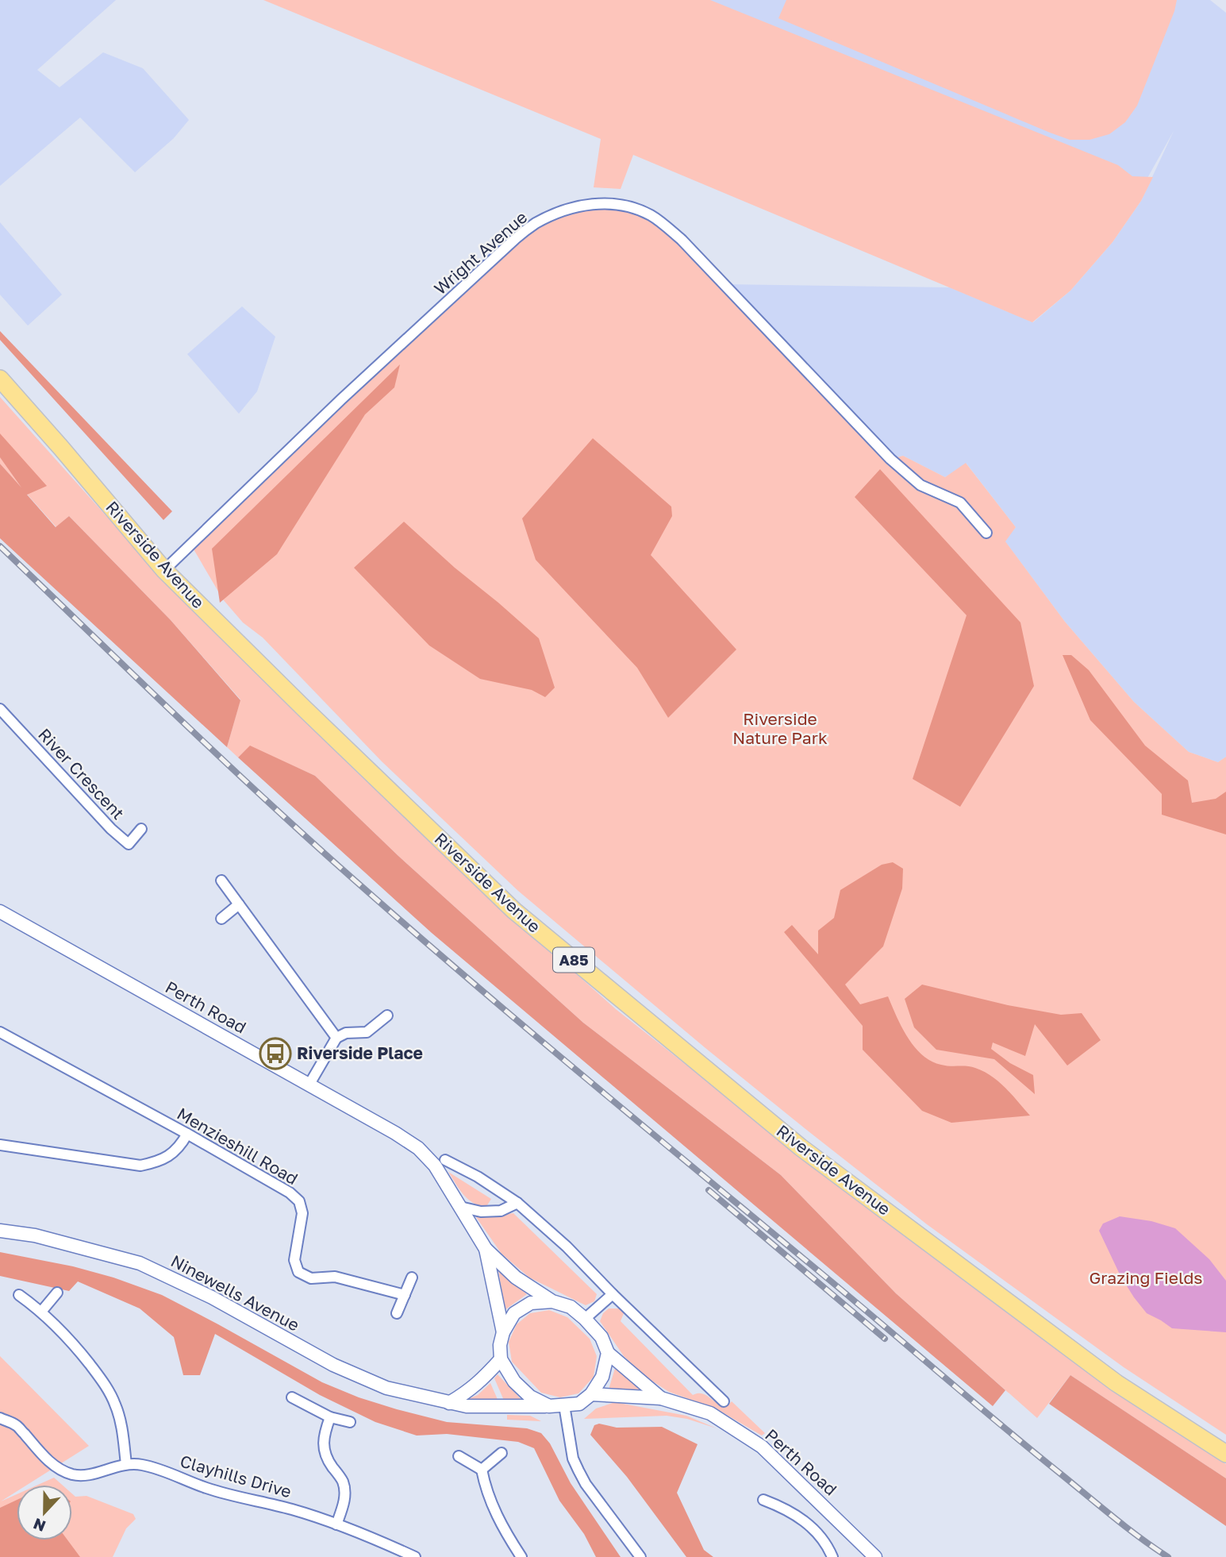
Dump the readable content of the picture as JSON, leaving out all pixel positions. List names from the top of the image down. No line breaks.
{"streets":{"main road":["Riverside Avenue","A85"],"street":["Wright Avenue","River Crescent","Perth Road","Menzieshill Road","Ninewells Avenue","Clayhills Drive"]},"crossings":[["Wright Avenue","Riverside Avenue"],["Perth Road","Ninewells Avenue"]],"parks":["Riverside Nature Park","Grazing Fields"],"places":{"bus stop":["Riverside Place"]},"north":"bottom"}
